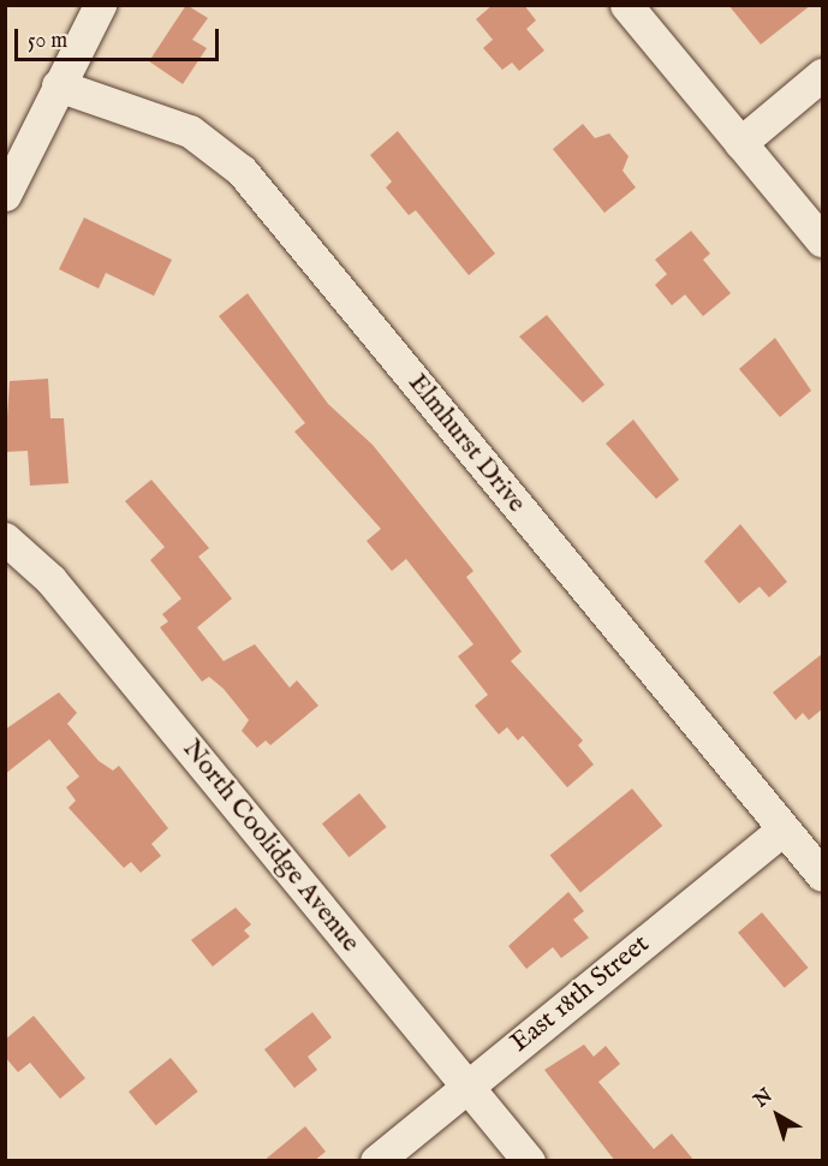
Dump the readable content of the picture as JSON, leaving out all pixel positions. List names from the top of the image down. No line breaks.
{"streets":{"street":["Elmhurst Drive","North Coolidge Avenue","East 18th Street"]},"crossings":[["Elmhurst Drive","East 18th Street"],["North Coolidge Avenue","East 18th Street"]],"scale_bar":"50 m","north":"top left"}
